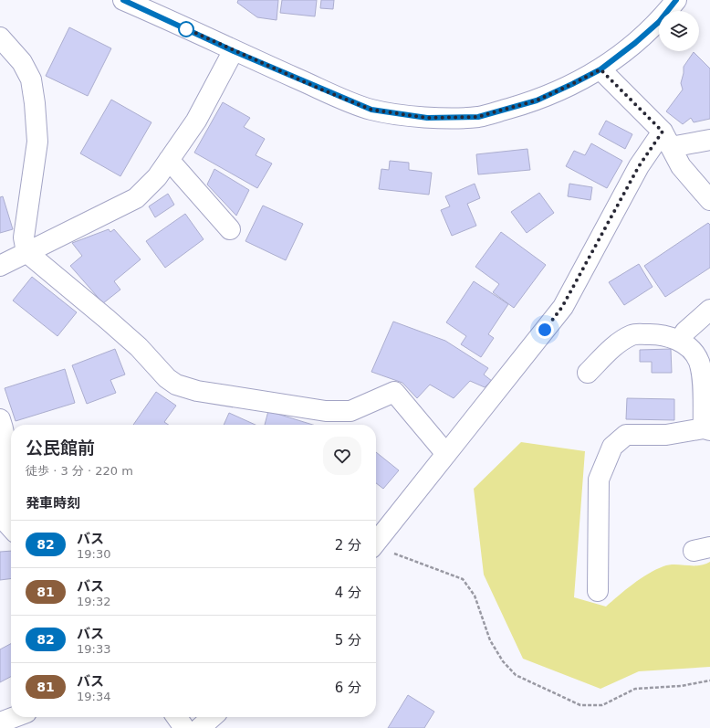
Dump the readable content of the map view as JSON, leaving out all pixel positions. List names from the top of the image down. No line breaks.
{"lines":["bus line 82"],"page":{"heading":[["公民館前","徒歩 · 3 分 · 220 m"],"発車時刻"],"list":[{"mark":"82","name":"バス","note":"19:30","value":"2 分"},{"mark":"81","name":"バス","note":"19:32","value":"4 分"},{"mark":"82","name":"バス","note":"19:33","value":"5 分"},{"mark":"81","name":"バス","note":"19:34","value":"6 分"}]}}
